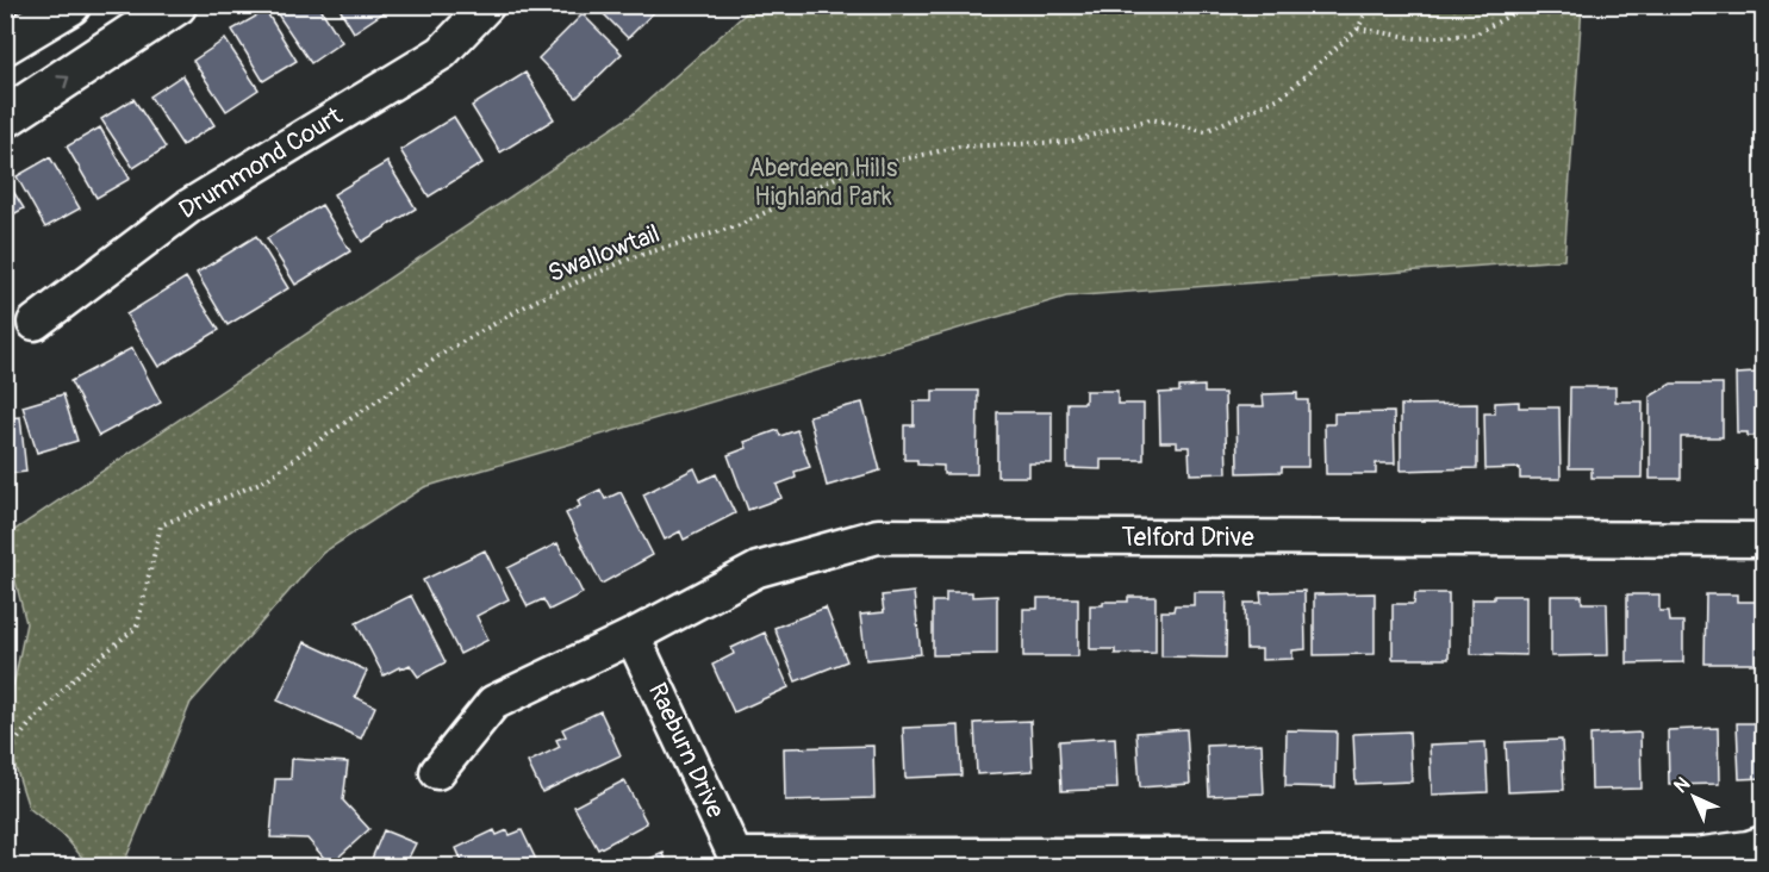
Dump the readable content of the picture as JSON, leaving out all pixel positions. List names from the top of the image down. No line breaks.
{"streets":{"street":["Drummond Court","Telford Drive","Raeburn Drive"],"path":["Swallowtail"]},"crossings":[["Telford Drive","Raeburn Drive"]],"parks":["Aberdeen Hills Highland Park"],"north":"top left"}
